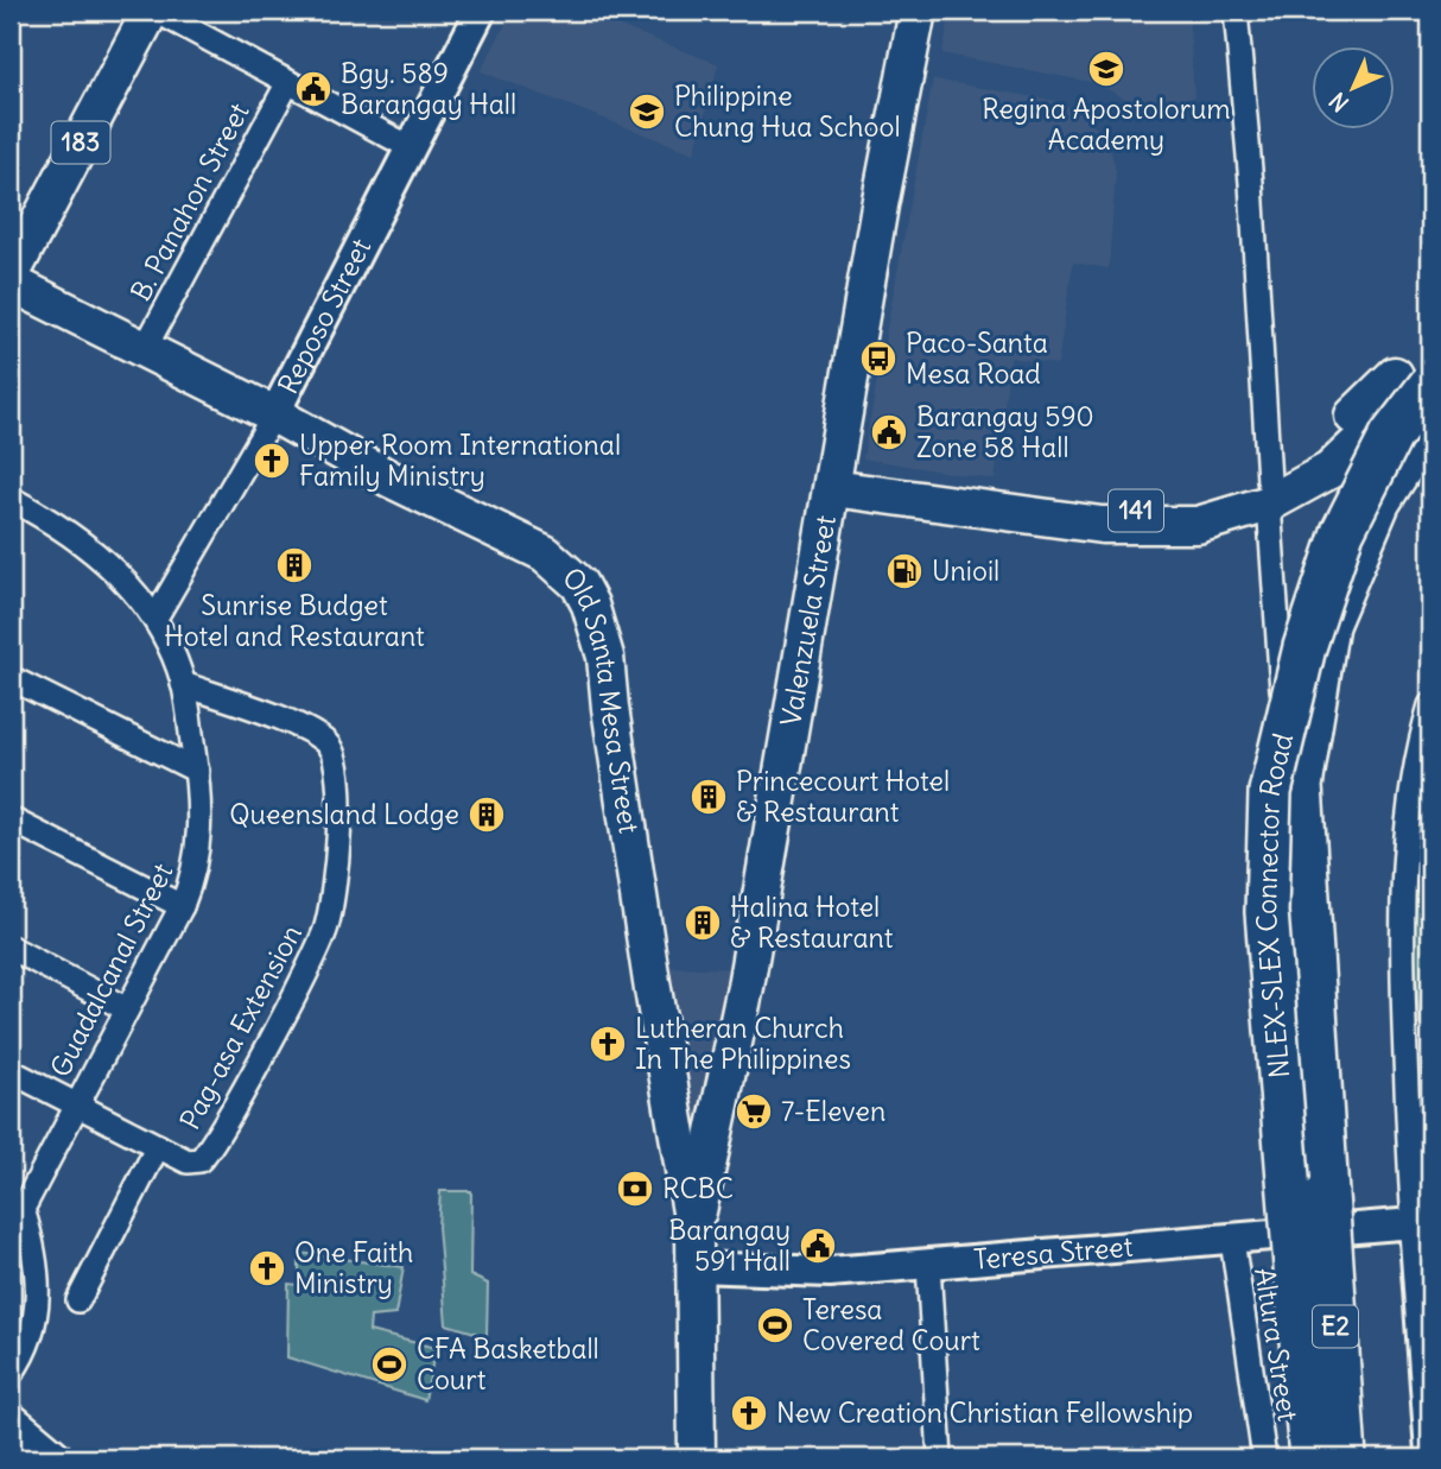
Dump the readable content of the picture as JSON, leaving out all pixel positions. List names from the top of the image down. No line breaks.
{"streets":{"highway":["NLEX-SLEX Connector Road","E2"],"main road":["183","141","Valenzuela Street","Old Santa Mesa Street"],"street":["B. Panahon Street","Reposo Street","Guadalcanal Street","Pag-asa Extension","Teresa Street","Altura Street"]},"crossings":[["183","Old Santa Mesa Street"],["B. Panahon Street","Old Santa Mesa Street"],["Reposo Street","Old Santa Mesa Street"],["Reposo Street","Guadalcanal Street"],["141","Valenzuela Street"],["141","NLEX-SLEX Connector Road"],["Valenzuela Street","Old Santa Mesa Street"],["Old Santa Mesa Street","Teresa Street"],["Guadalcanal Street","Pag-asa Extension"],["Teresa Street","Altura Street"]],"places":{"school or university":["Regina Apostolorum Academy","Philippine Chung Hua School"],"public building":["Bgy. 589 Barangay Hall","Barangay 590 Zone 58 Hall","Barangay 591 Hall"],"bus stop":["Paco-Santa Mesa Road"],"church":["Upper Room International Family Ministry","Lutheran Church In The Philippines","One Faith Ministry","New Creation Christian Fellowship"],"building":["Sunrise Budget Hotel and Restaurant","Princecourt Hotel & Restaurant","Queensland Lodge","Halina Hotel & Restaurant"],"fuel station":["Unioil"],"supermarket":["7-Eleven"],"bank":["RCBC"],"sports":["Teresa Covered Court","CFA Basketball Court"]},"north":"bottom left"}
